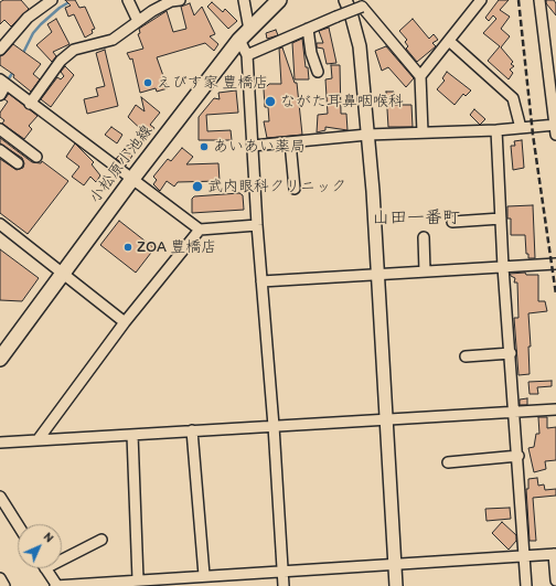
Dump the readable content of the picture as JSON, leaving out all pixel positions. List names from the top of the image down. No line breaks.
{"streets":{"main road":["小松原小池線"]},"districts":["山田一番町"],"places":["えびす家 豊橋店","ながた耳鼻咽喉科","あいあい薬局","武内眼科クリニック","ZOA 豊橋店"],"north":"top right"}
